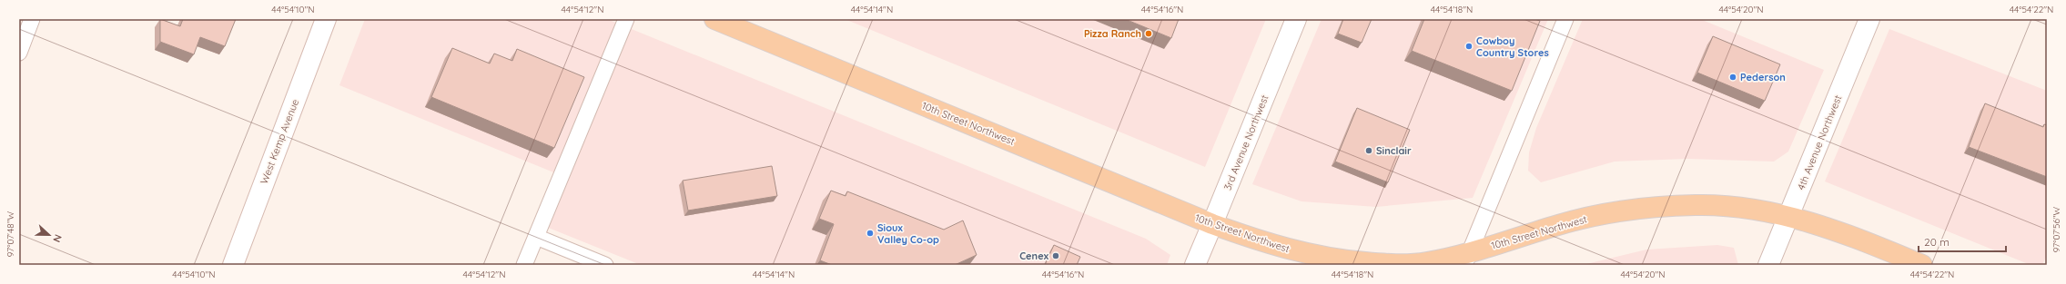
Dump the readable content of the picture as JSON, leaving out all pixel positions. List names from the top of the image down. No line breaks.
{"streets":{"main road":["10th Street Northwest"],"street":["West Kemp Avenue","3rd Avenue Northwest","4th Avenue Northwest"]},"crossings":[["10th Street Northwest","3rd Avenue Northwest"],["10th Street Northwest","4th Avenue Northwest"]],"places":["Pizza Ranch","Cowboy Country Stores","Pederson","Sinclair","Sioux Valley Co-op","Cenex"],"scale_bar":"20 m","north":"right","coordinates":["44°54'10\"N","44°54'12\"N","44°54'14\"N","44°54'16\"N","44°54'18\"N","44°54'20\"N","44°54'22\"N","97°07'56\"W","97°07'48\"W"]}
